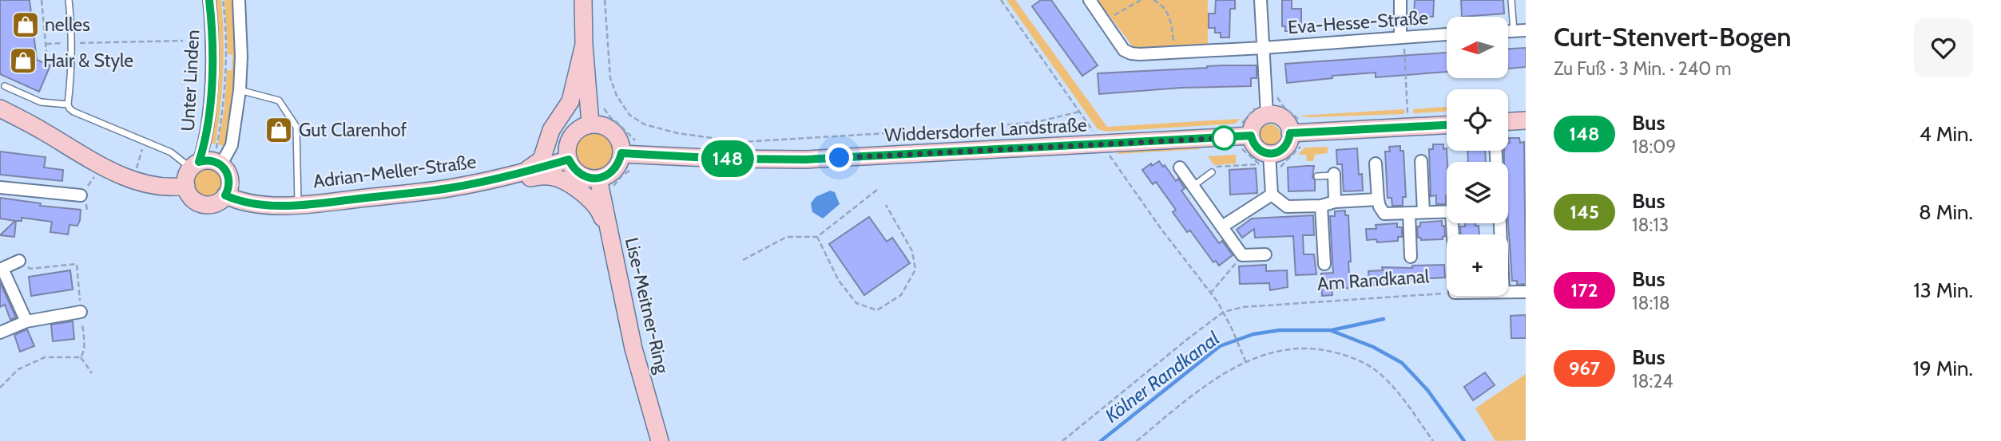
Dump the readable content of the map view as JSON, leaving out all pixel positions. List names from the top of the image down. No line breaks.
{"streets":{"street":["Eva-Hesse-Straße","Unter Linden","Widdersdorfer Landstraße","Adrian-Meller-Straße","Am Randkanal","Lise-Meitner-Ring"]},"crossings":[["Unter Linden","Adrian-Meller-Straße"],["Widdersdorfer Landstraße","Adrian-Meller-Straße"],["Widdersdorfer Landstraße","Lise-Meitner-Ring"],["Adrian-Meller-Straße","Lise-Meitner-Ring"]],"water":["Kölner Randkanal"],"places":{"shop":["nelles","Hair & Style","Gut Clarenhof"]},"lines":["bus line 148"],"north":"left","page":{"on_map":"148","heading":["Curt-Stenvert-Bogen","Zu Fuß · 3 Min. · 240 m"],"map_buttons":"+","list":[{"mark":"148","name":"Bus","note":"18:09","value":"4 Min."},{"mark":"145","name":"Bus","note":"18:13","value":"8 Min."},{"mark":"172","name":"Bus","note":"18:18","value":"13 Min."},{"mark":"967","name":"Bus","note":"18:24","value":"19 Min."}]}}
